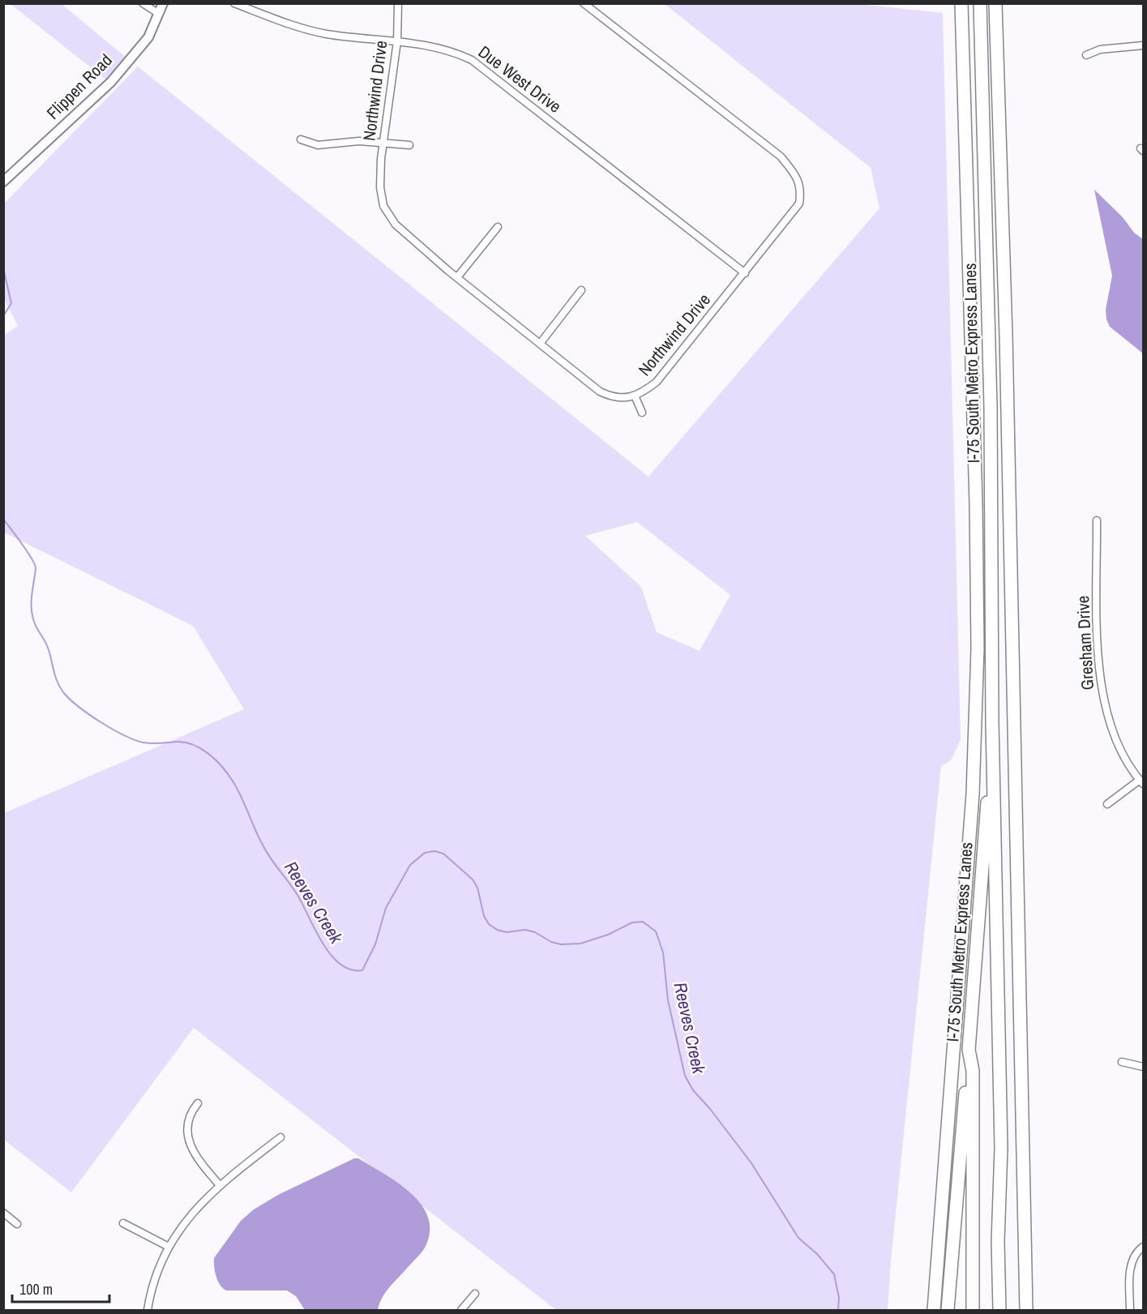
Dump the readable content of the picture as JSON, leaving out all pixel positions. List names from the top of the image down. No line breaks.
{"streets":{"highway":["I-75 South Metro Express Lanes"],"street":["Due West Drive","Flippen Road","Northwind Drive","Gresham Drive"]},"crossings":[["Due West Drive","Northwind Drive"]],"water":["Reeves Creek"],"scale_bar":"100 m"}
